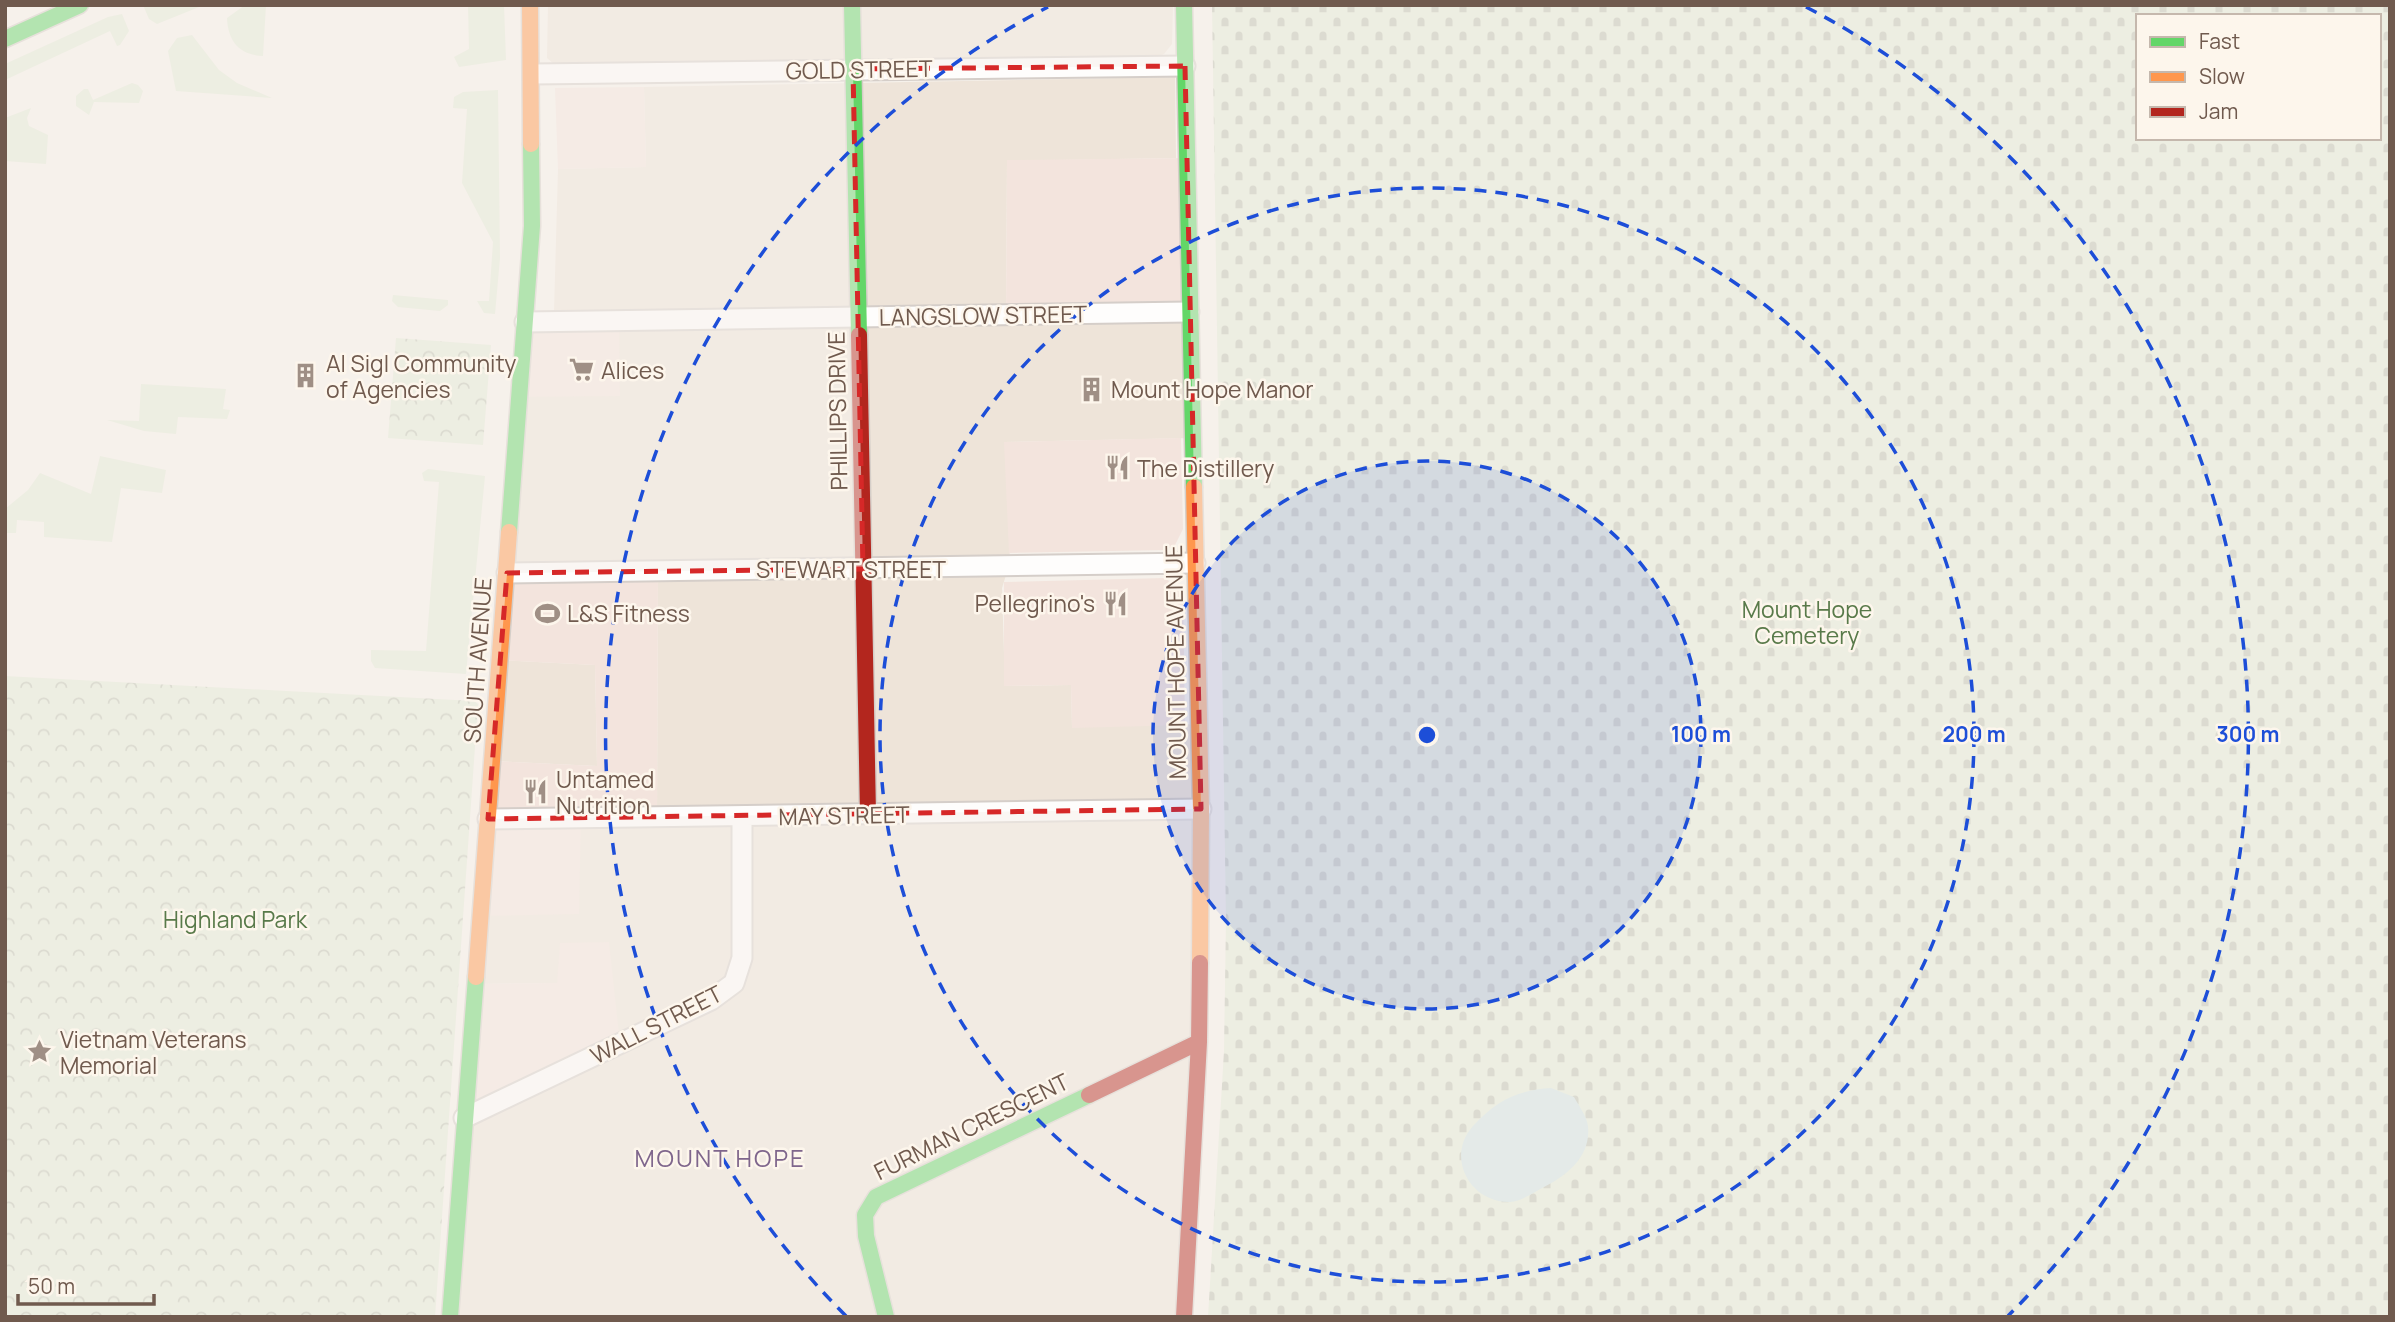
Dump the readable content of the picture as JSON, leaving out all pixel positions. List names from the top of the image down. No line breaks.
{"streets":{"main road":["PHILLIPS DRIVE","SOUTH AVENUE","MOUNT HOPE AVENUE","FURMAN CRESCENT"],"street":["GOLD STREET","LANGSLOW STREET","STEWART STREET","MAY STREET","WALL STREET"]},"crossings":[["GOLD STREET","PHILLIPS DRIVE"],["GOLD STREET","SOUTH AVENUE"],["GOLD STREET","MOUNT HOPE AVENUE"],["LANGSLOW STREET","PHILLIPS DRIVE"],["LANGSLOW STREET","SOUTH AVENUE"],["LANGSLOW STREET","MOUNT HOPE AVENUE"],["PHILLIPS DRIVE","STEWART STREET"],["PHILLIPS DRIVE","MAY STREET"],["STEWART STREET","SOUTH AVENUE"],["STEWART STREET","MOUNT HOPE AVENUE"],["SOUTH AVENUE","MAY STREET"],["SOUTH AVENUE","WALL STREET"],["MOUNT HOPE AVENUE","MAY STREET"],["MOUNT HOPE AVENUE","FURMAN CRESCENT"],["MAY STREET","WALL STREET"]],"districts":["MOUNT HOPE"],"parks":["Mount Hope Cemetery","Highland Park"],"places":{"supermarket":["Alices"],"building":["Al Sigl Community of Agencies","Mount Hope Manor"],"restaurant":["The Distillery","Pellegrino's","Untamed Nutrition"],"sports":["L&S Fitness"],"place":["Vietnam Veterans Memorial"]},"legend":["Fast","Slow","Jam"],"scale_bar":"50 m","rings":["100 m","200 m","300 m"]}
